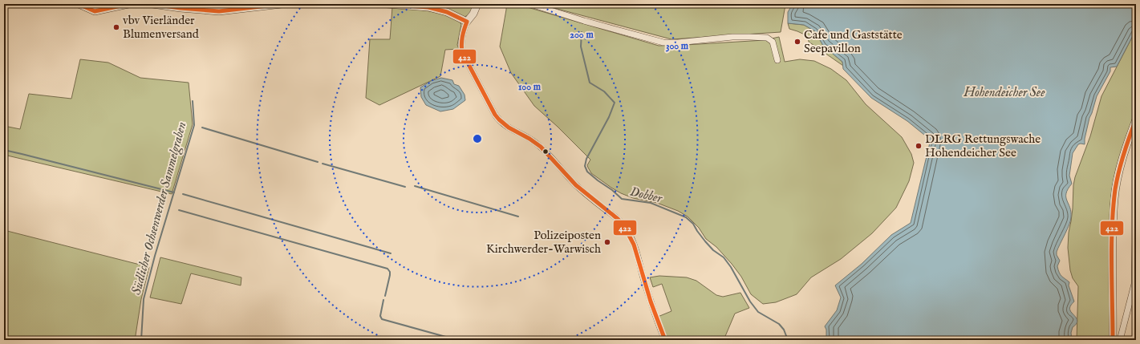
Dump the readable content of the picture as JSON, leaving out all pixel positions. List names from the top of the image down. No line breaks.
{"water":["Hohendeicher See","Dobber","Südlicher Ochsenwerder Sammelgraben"],"places":["vbv Vierländer Blumenversand","Cafe und Gaststätte Seepavillon","DLRG Rettungswache Hohendeicher See","Polizeiposten Kirchwerder-Warwisch"],"lines":["transit line 422"],"rings":["200 m","300 m","100 m"]}
